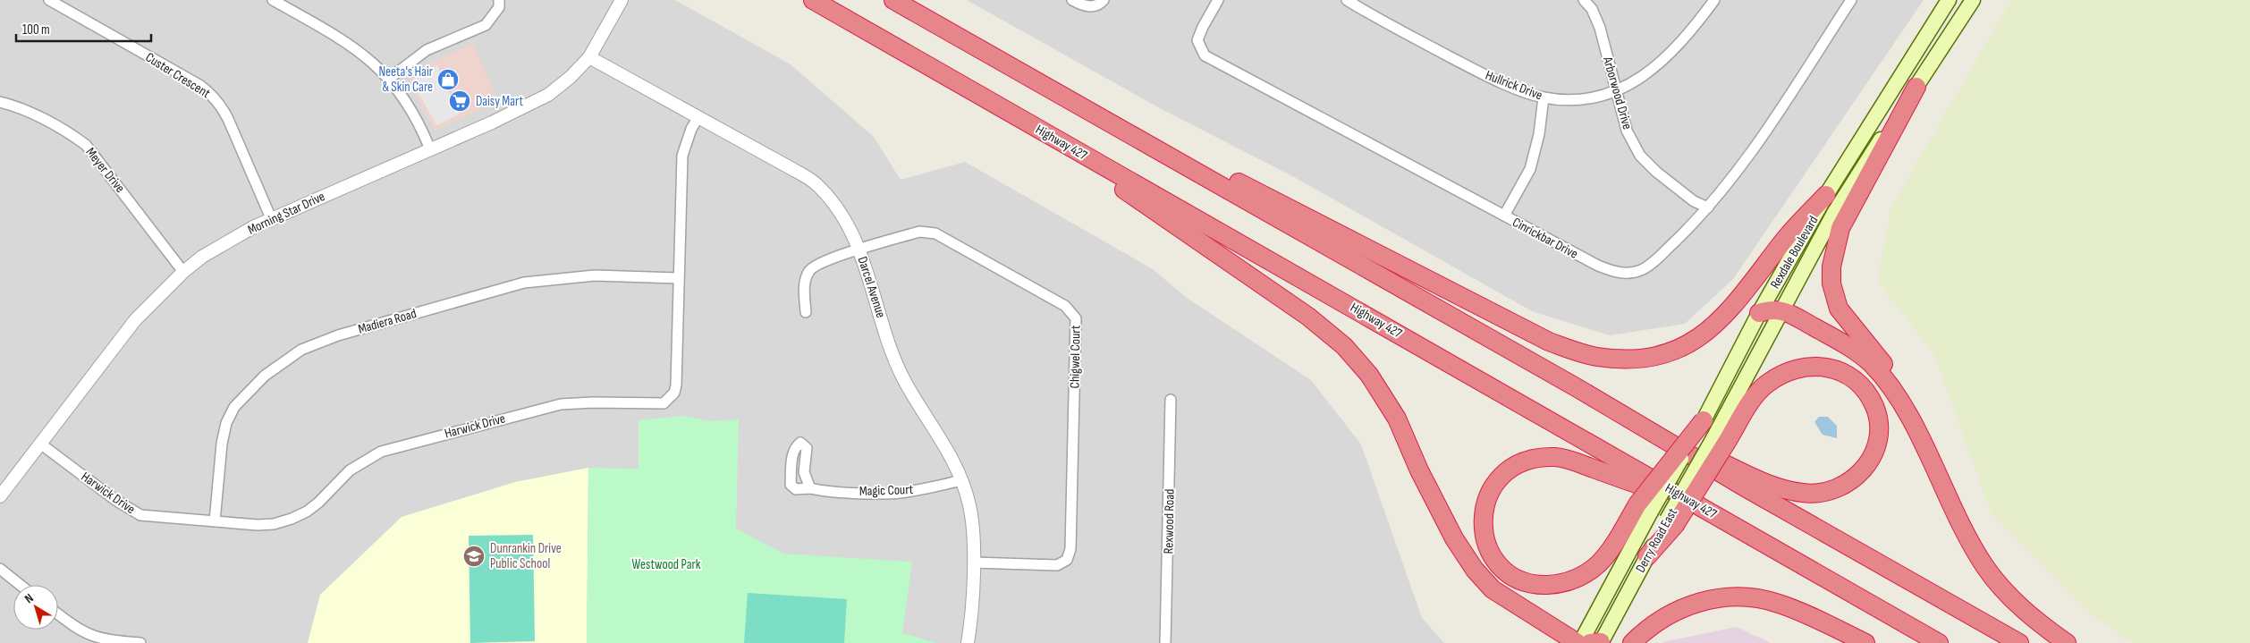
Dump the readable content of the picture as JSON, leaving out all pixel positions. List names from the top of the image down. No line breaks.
{"streets":{"highway":["Highway 427"],"main road":["Rexdale Boulevard","Derry Road East"],"street":["Custer Crescent","Hullrick Drive","Arborwood Drive","Meyer Drive","Morning Star Drive","Cinrickbar Drive","Darcel Avenue","Madiera Road","Chigwel Court","Harwick Drive","Magic Court","Rexwood Road"]},"crossings":[["Custer Crescent","Morning Star Drive"],["Hullrick Drive","Arborwood Drive"],["Arborwood Drive","Cinrickbar Drive"],["Meyer Drive","Morning Star Drive"],["Morning Star Drive","Darcel Avenue"],["Morning Star Drive","Harwick Drive"],["Darcel Avenue","Chigwel Court"],["Darcel Avenue","Harwick Drive"],["Darcel Avenue","Magic Court"],["Madiera Road","Harwick Drive"]],"parks":["Westwood Park"],"places":{"shop":["Neeta's Hair & Skin Care"],"supermarket":["Daisy Mart"],"school or university":["Dunrankin Drive Public School"]},"scale_bar":"100 m","north":"top left"}
